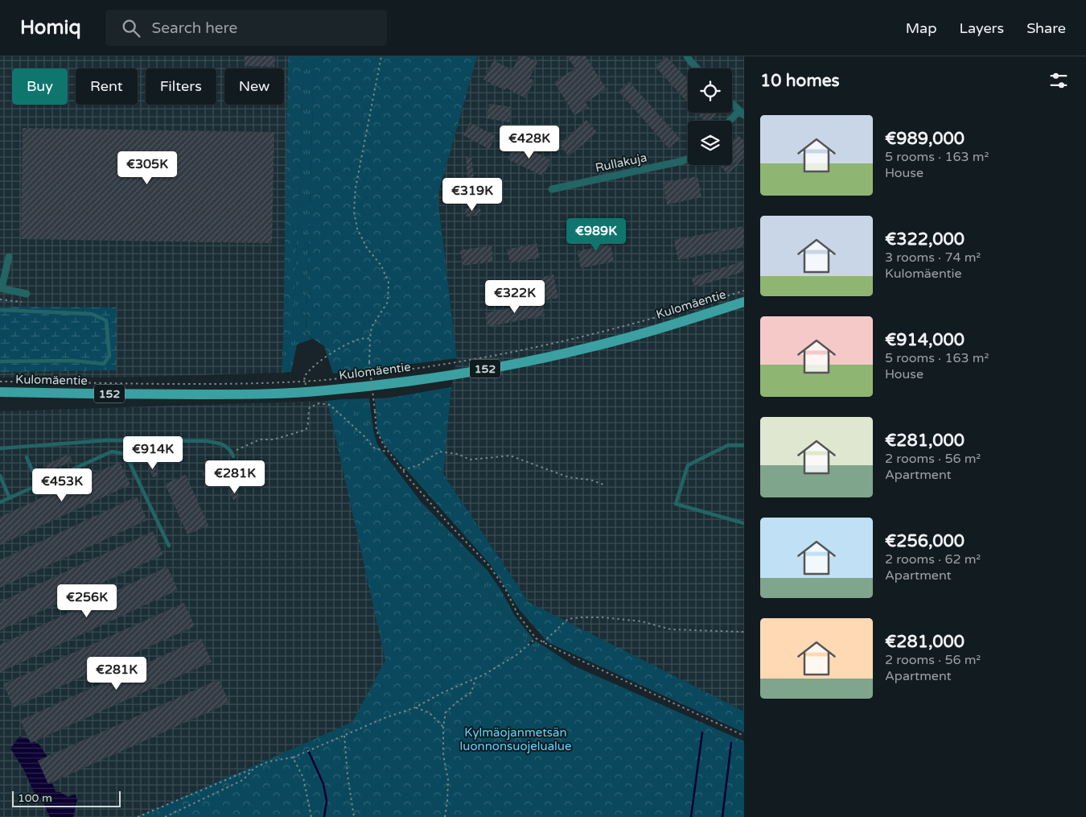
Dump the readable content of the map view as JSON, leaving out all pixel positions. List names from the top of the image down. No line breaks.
{"streets":{"main road":["Kulomäentie","152"],"street":["Rullakuja"]},"parks":["Kylmäojanmetsän luonnonsuojelualue"],"scale_bar":"100 m","page":{"header":"Homiq","search":"Search here","nav":["Map","Layers","Share"],"heading":"10 homes","chip":["Buy","Rent","Filters","New"],"list":[{"name":"€989,000","note":"5 rooms · 163 m² · House"},{"name":"€322,000","note":"3 rooms · 74 m² · Kulomäentie"},{"name":"€914,000","note":"5 rooms · 163 m² · House"},{"name":"€281,000","note":"2 rooms · 56 m² · Apartment"},{"name":"€256,000","note":"2 rooms · 62 m² · Apartment"},{"name":"€281,000","note":"2 rooms · 56 m² · Apartment"}],"price":["€428K","€305K","€319K","€989K","€322K","€914K","€281K","€453K","€256K","€281K"],"scale":"100 m"}}
